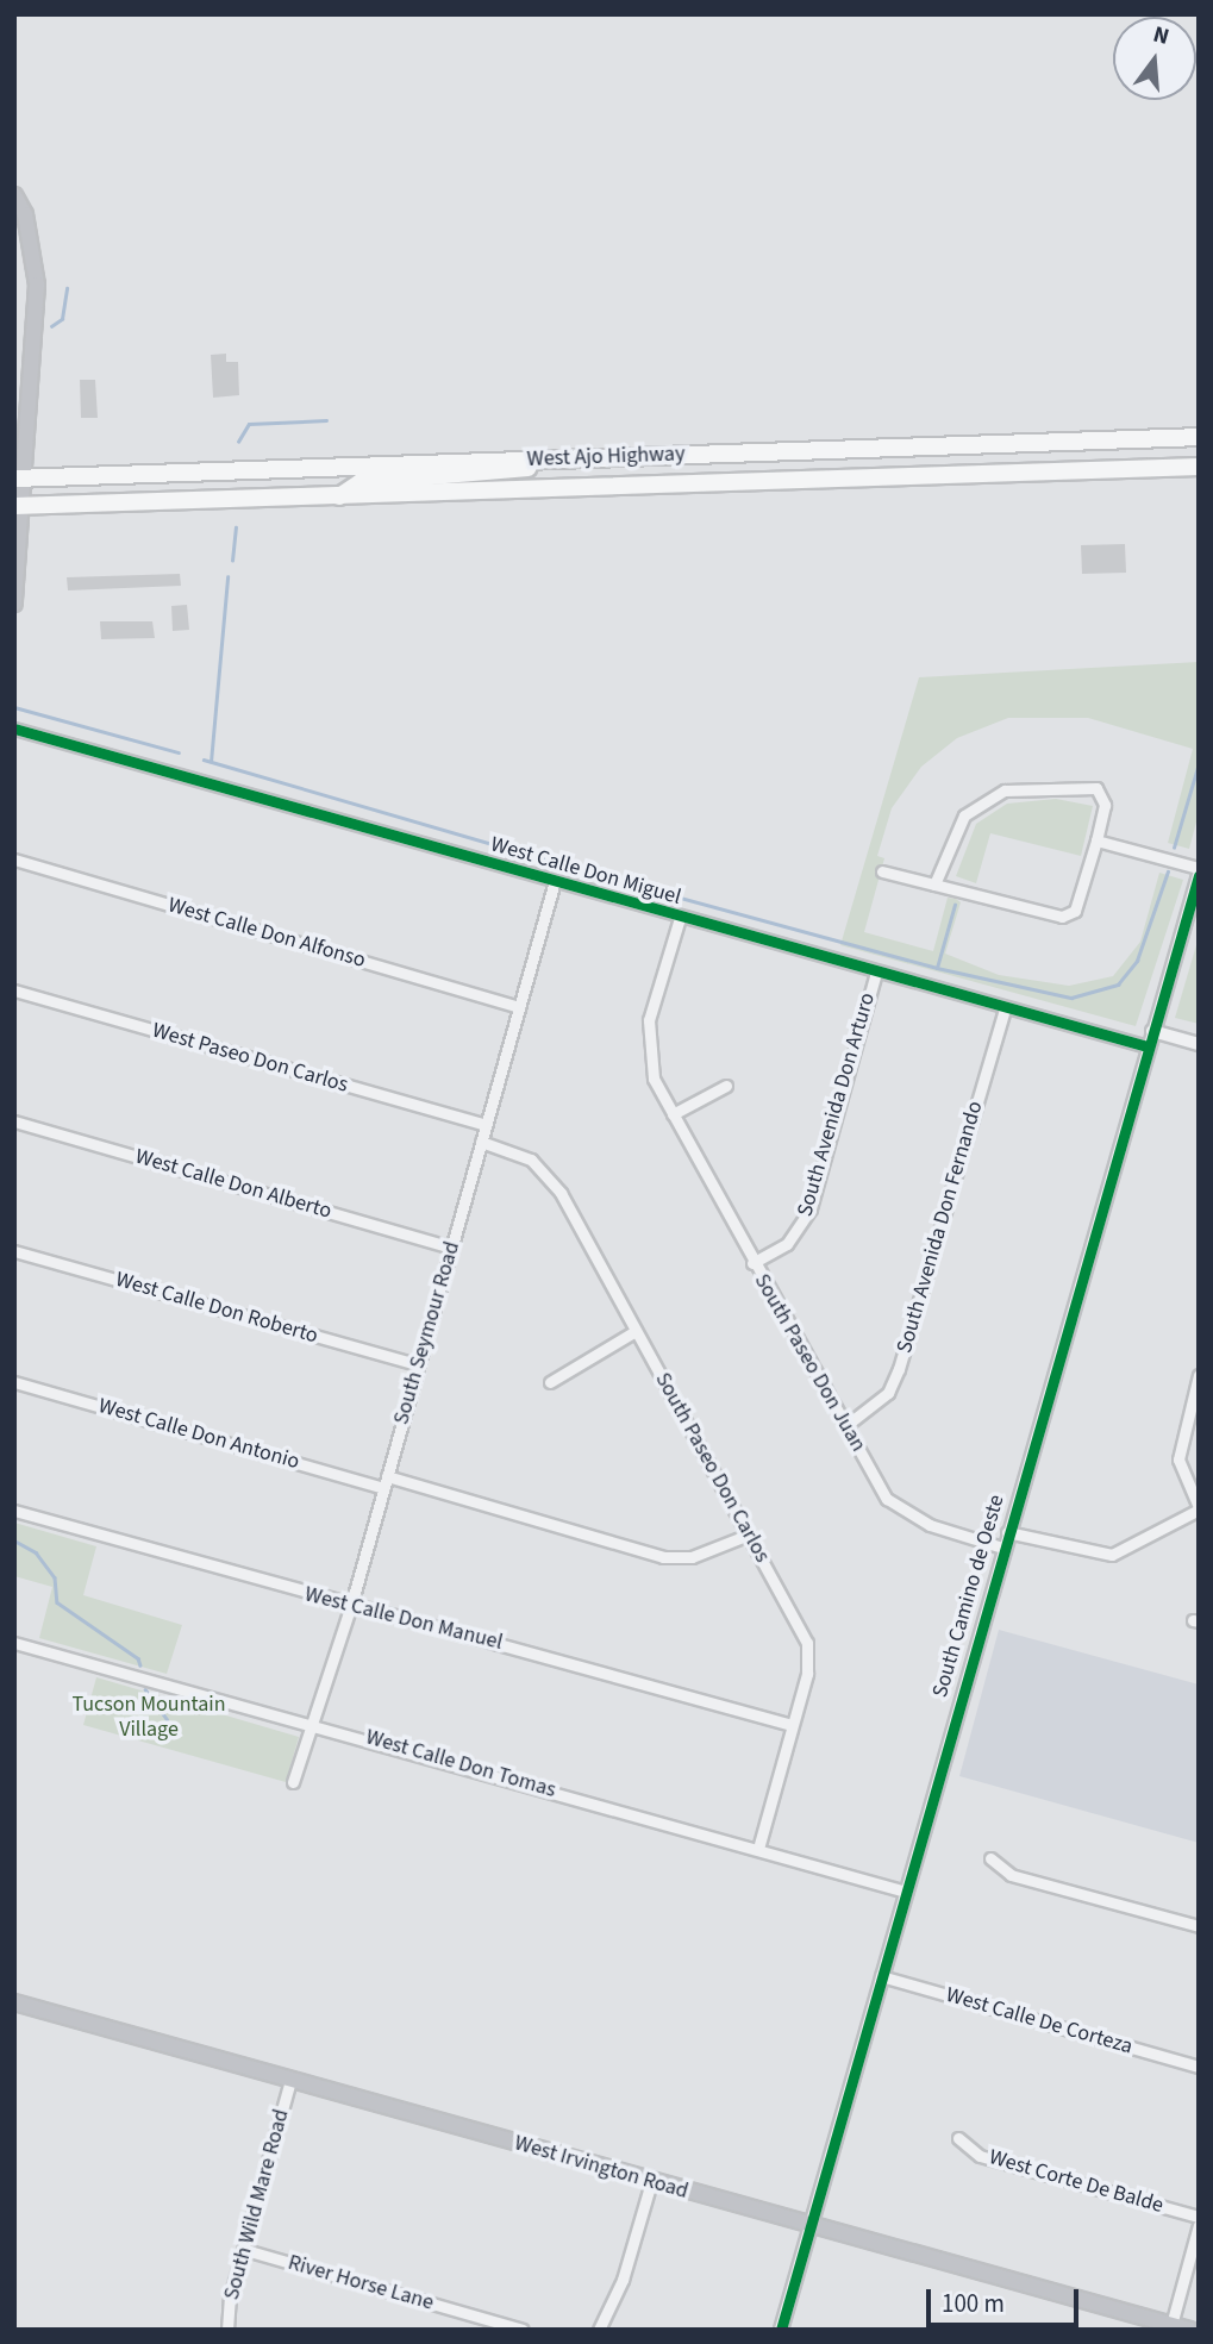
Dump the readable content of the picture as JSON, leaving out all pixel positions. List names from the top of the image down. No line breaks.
{"streets":{"main road":["West Ajo Highway","West Irvington Road"],"street":["West Calle Don Miguel","West Calle Don Alfonso","West Paseo Don Carlos","South Avenida Don Arturo","West Calle Don Alberto","South Avenida Don Fernando","West Calle Don Roberto","South Seymour Road","South Paseo Don Juan","West Calle Don Antonio","South Paseo Don Carlos","South Camino de Oeste","West Calle Don Manuel","West Calle Don Tomas","West Calle De Corteza","West Corte De Balde","South Wild Mare Road","River Horse Lane"]},"crossings":[["West Calle Don Miguel","South Avenida Don Arturo"],["West Calle Don Miguel","South Avenida Don Fernando"],["West Calle Don Miguel","South Seymour Road"],["West Calle Don Miguel","South Paseo Don Juan"],["West Calle Don Miguel","South Camino de Oeste"],["West Calle Don Alfonso","South Seymour Road"],["West Paseo Don Carlos","South Seymour Road"],["South Avenida Don Arturo","South Paseo Don Juan"],["West Calle Don Alberto","South Seymour Road"],["South Avenida Don Fernando","South Paseo Don Juan"],["West Calle Don Roberto","South Seymour Road"],["South Seymour Road","West Calle Don Antonio"],["South Seymour Road","South Paseo Don Carlos"],["South Seymour Road","West Calle Don Manuel"],["South Seymour Road","West Calle Don Tomas"],["South Paseo Don Juan","South Camino de Oeste"],["West Calle Don Antonio","South Paseo Don Carlos"],["South Paseo Don Carlos","West Calle Don Manuel"],["South Paseo Don Carlos","West Calle Don Tomas"],["South Camino de Oeste","West Calle Don Tomas"],["South Camino de Oeste","West Calle De Corteza"],["South Camino de Oeste","West Irvington Road"],["West Irvington Road","South Wild Mare Road"],["South Wild Mare Road","River Horse Lane"]],"parks":["Tucson Mountain Village"],"scale_bar":"100 m","north":"top"}
